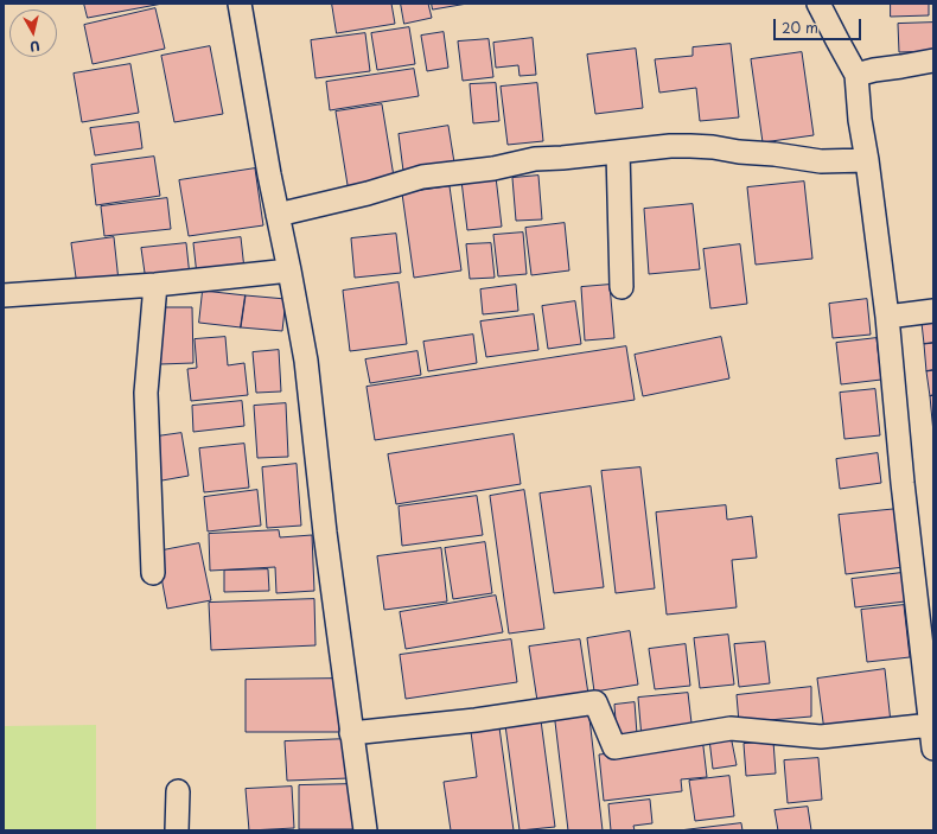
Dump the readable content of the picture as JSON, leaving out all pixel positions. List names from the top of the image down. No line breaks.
{"scale_bar":"20 m","north":"bottom"}
